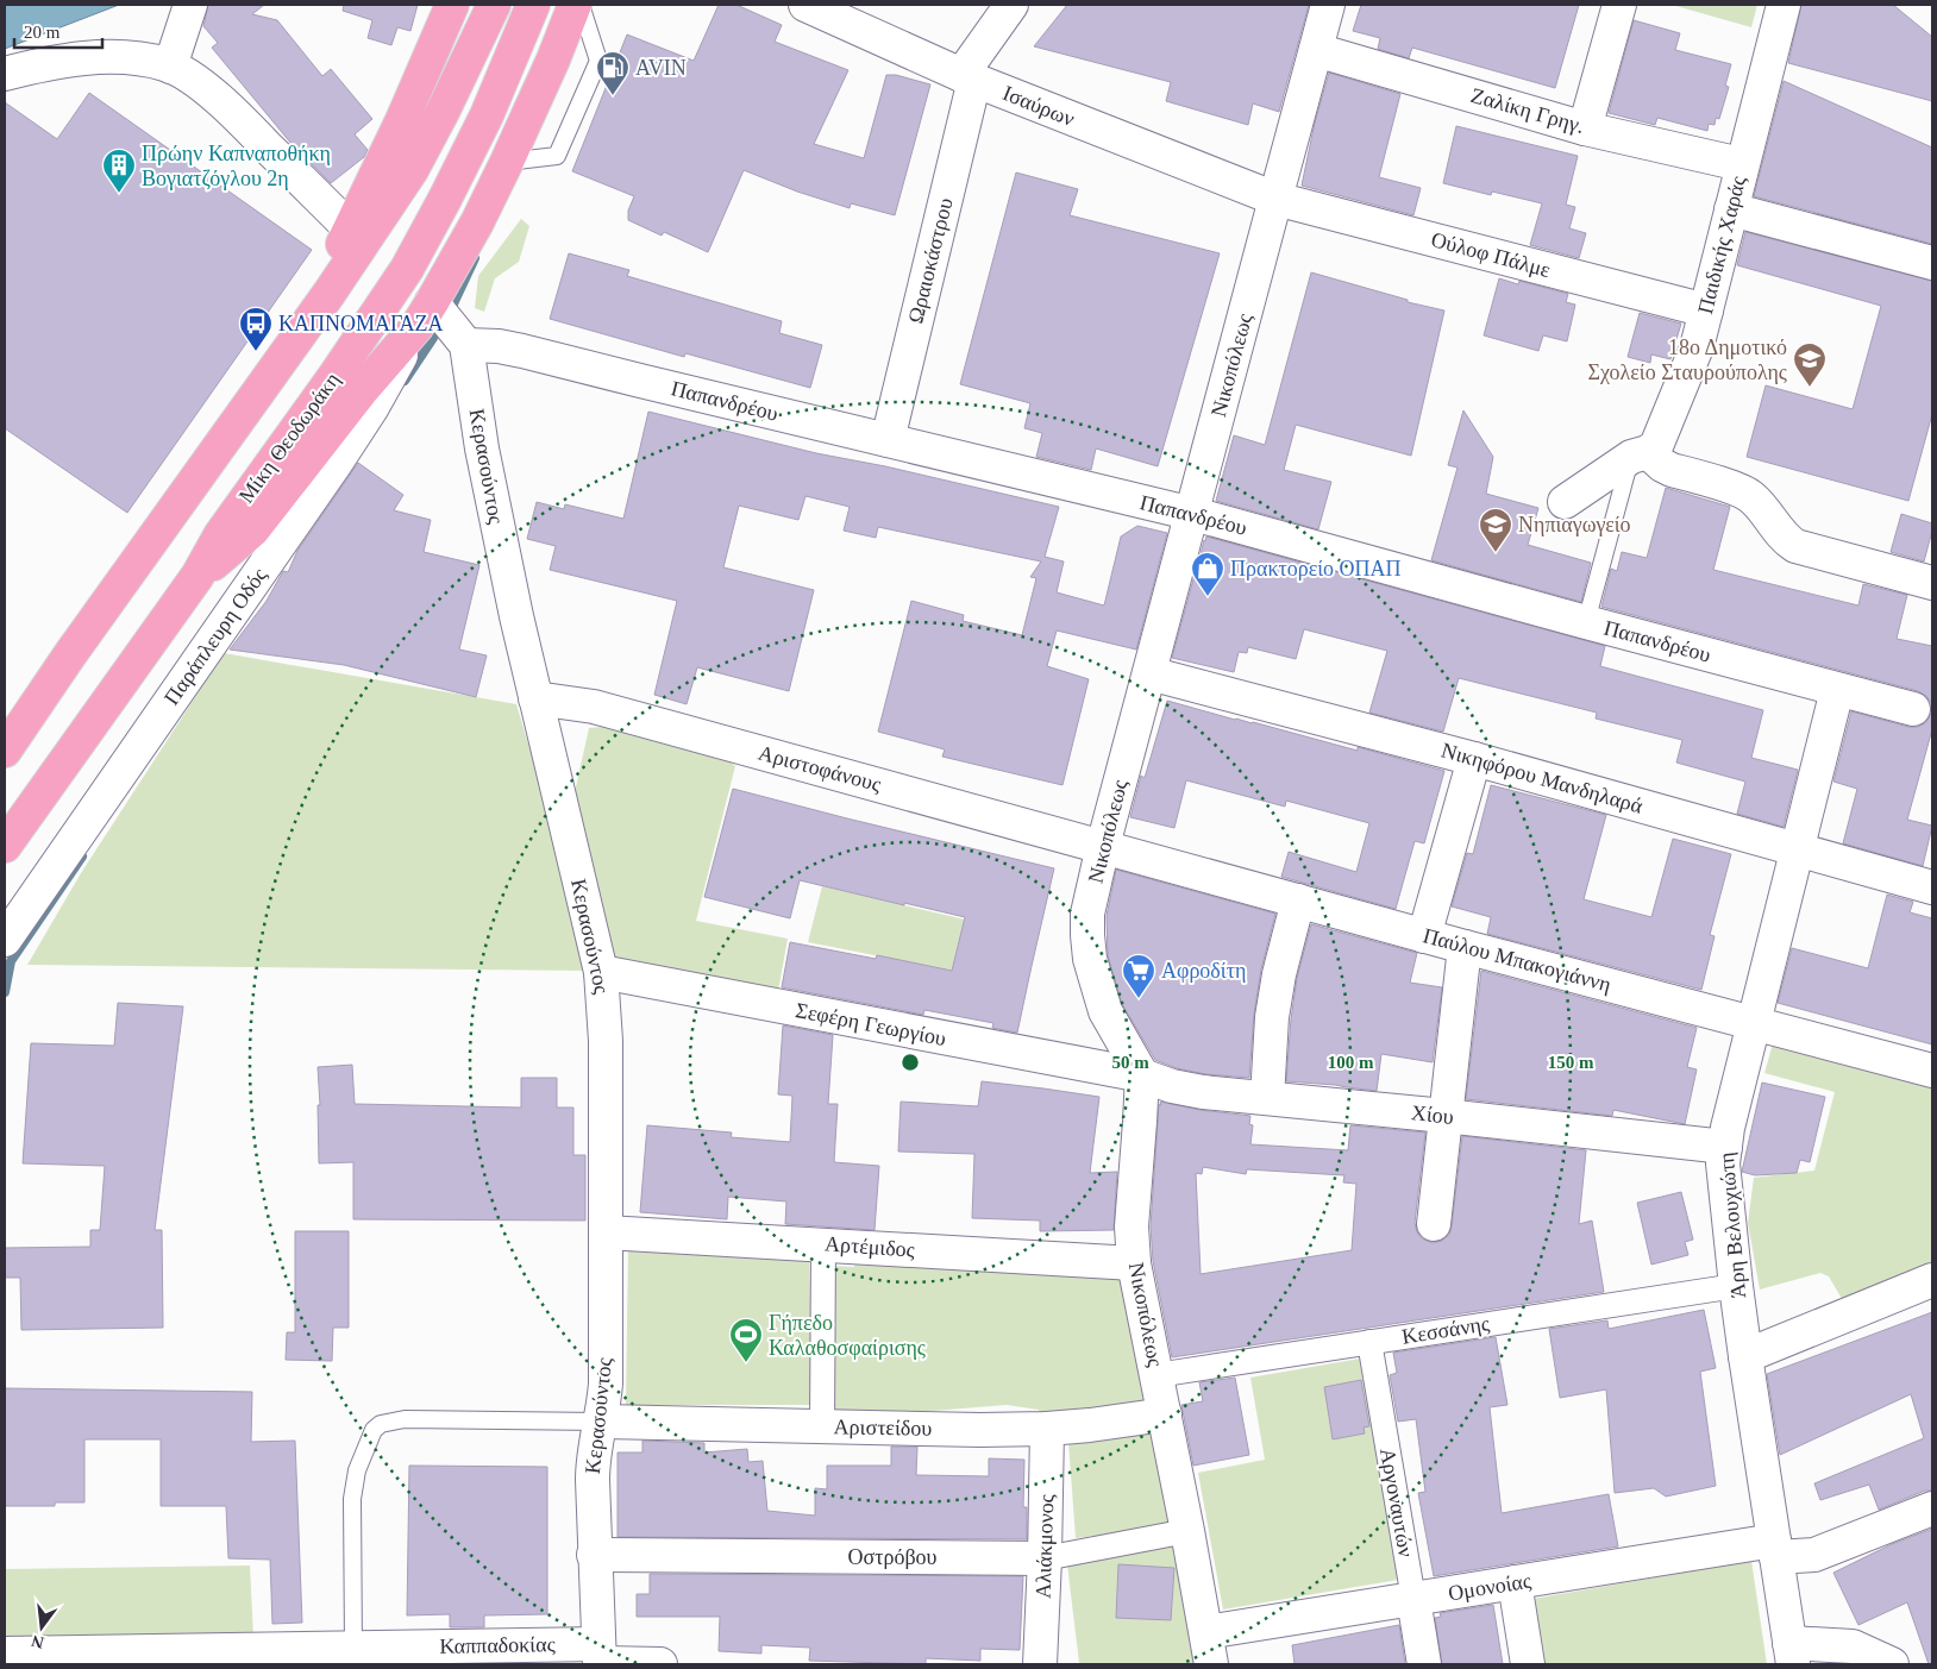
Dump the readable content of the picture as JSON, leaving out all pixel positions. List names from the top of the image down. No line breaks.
{"streets":{"highway":["Μίκη Θεοδωράκη"],"street":["Ισαύρων","Ζαλίκη Γρηγ.","Παιδικής Χαράς","Ούλοφ Πάλμε","Ωραιοκάστρου","Νικοπόλεως","Παπανδρέου","Κερασούντος","Παράπλευρη Οδός","Αριστοφάνoυς","Νικηφόρου Μανδηλαρά","Παύλου Μπακογιάννη","Σεφέρη Γεωργίου","Χίου","Άρη Βελουχιώτη","Αρτέμιδος","Κεσσάνης","Αριστείδου","Αργοναυτών","Αλιάκμονος","Οστρόβου","Ομονοίας","Καππαδοκίας"]},"crossings":[["Ισαύρων","Ούλοφ Πάλμε"],["Ισαύρων","Ωραιοκάστρου"],["Ισαύρων","Νικοπόλεως"],["Ζαλίκη Γρηγ.","Παιδικής Χαράς"],["Ζαλίκη Γρηγ.","Νικοπόλεως"],["Παιδικής Χαράς","Ούλοφ Πάλμε"],["Ούλοφ Πάλμε","Νικοπόλεως"],["Ωραιοκάστρου","Παπανδρέου"],["Νικοπόλεως","Παπανδρέου"],["Νικοπόλεως","Αριστοφάνoυς"],["Νικοπόλεως","Νικηφόρου Μανδηλαρά"],["Νικοπόλεως","Παύλου Μπακογιάννη"],["Νικοπόλεως","Σεφέρη Γεωργίου"],["Νικοπόλεως","Χίου"],["Νικοπόλεως","Αρτέμιδος"],["Νικοπόλεως","Κεσσάνης"],["Νικοπόλεως","Αριστείδου"],["Νικοπόλεως","Οστρόβου"],["Νικοπόλεως","Ομονοίας"],["Παπανδρέου","Κερασούντος"],["Παπανδρέου","Άρη Βελουχιώτη"],["Κερασούντος","Αριστοφάνoυς"],["Κερασούντος","Σεφέρη Γεωργίου"],["Κερασούντος","Αρτέμιδος"],["Κερασούντος","Αριστείδου"],["Κερασούντος","Οστρόβου"],["Κερασούντος","Καππαδοκίας"],["Αριστοφάνoυς","Παύλου Μπακογιάννη"],["Νικηφόρου Μανδηλαρά","Άρη Βελουχιώτη"],["Παύλου Μπακογιάννη","Άρη Βελουχιώτη"],["Σεφέρη Γεωργίου","Χίου"],["Χίου","Άρη Βελουχιώτη"],["Άρη Βελουχιώτη","Κεσσάνης"],["Άρη Βελουχιώτη","Ομονοίας"],["Κεσσάνης","Αργοναυτών"],["Αριστείδου","Αλιάκμονος"],["Αργοναυτών","Ομονοίας"],["Αλιάκμονος","Οστρόβου"]],"places":{"fuel station":["AVIN"],"building":["Πρώην Καπναποθήκη Βογιατζόγλου 2η"],"bus stop":["ΚΑΠΝΟΜΑΓΑΖΑ"],"school or university":["18ο Δημοτικό Σχολείο Σταυρούπολης","Νηπιαγωγείο"],"shop":["Πρακτορείο ΟΠΑΠ"],"supermarket":["Αφροδίτη"],"sports":["Γήπεδο Καλαθοσφαίρισης"]},"scale_bar":"20 m","north":"bottom","rings":["50 m","100 m","150 m"]}
